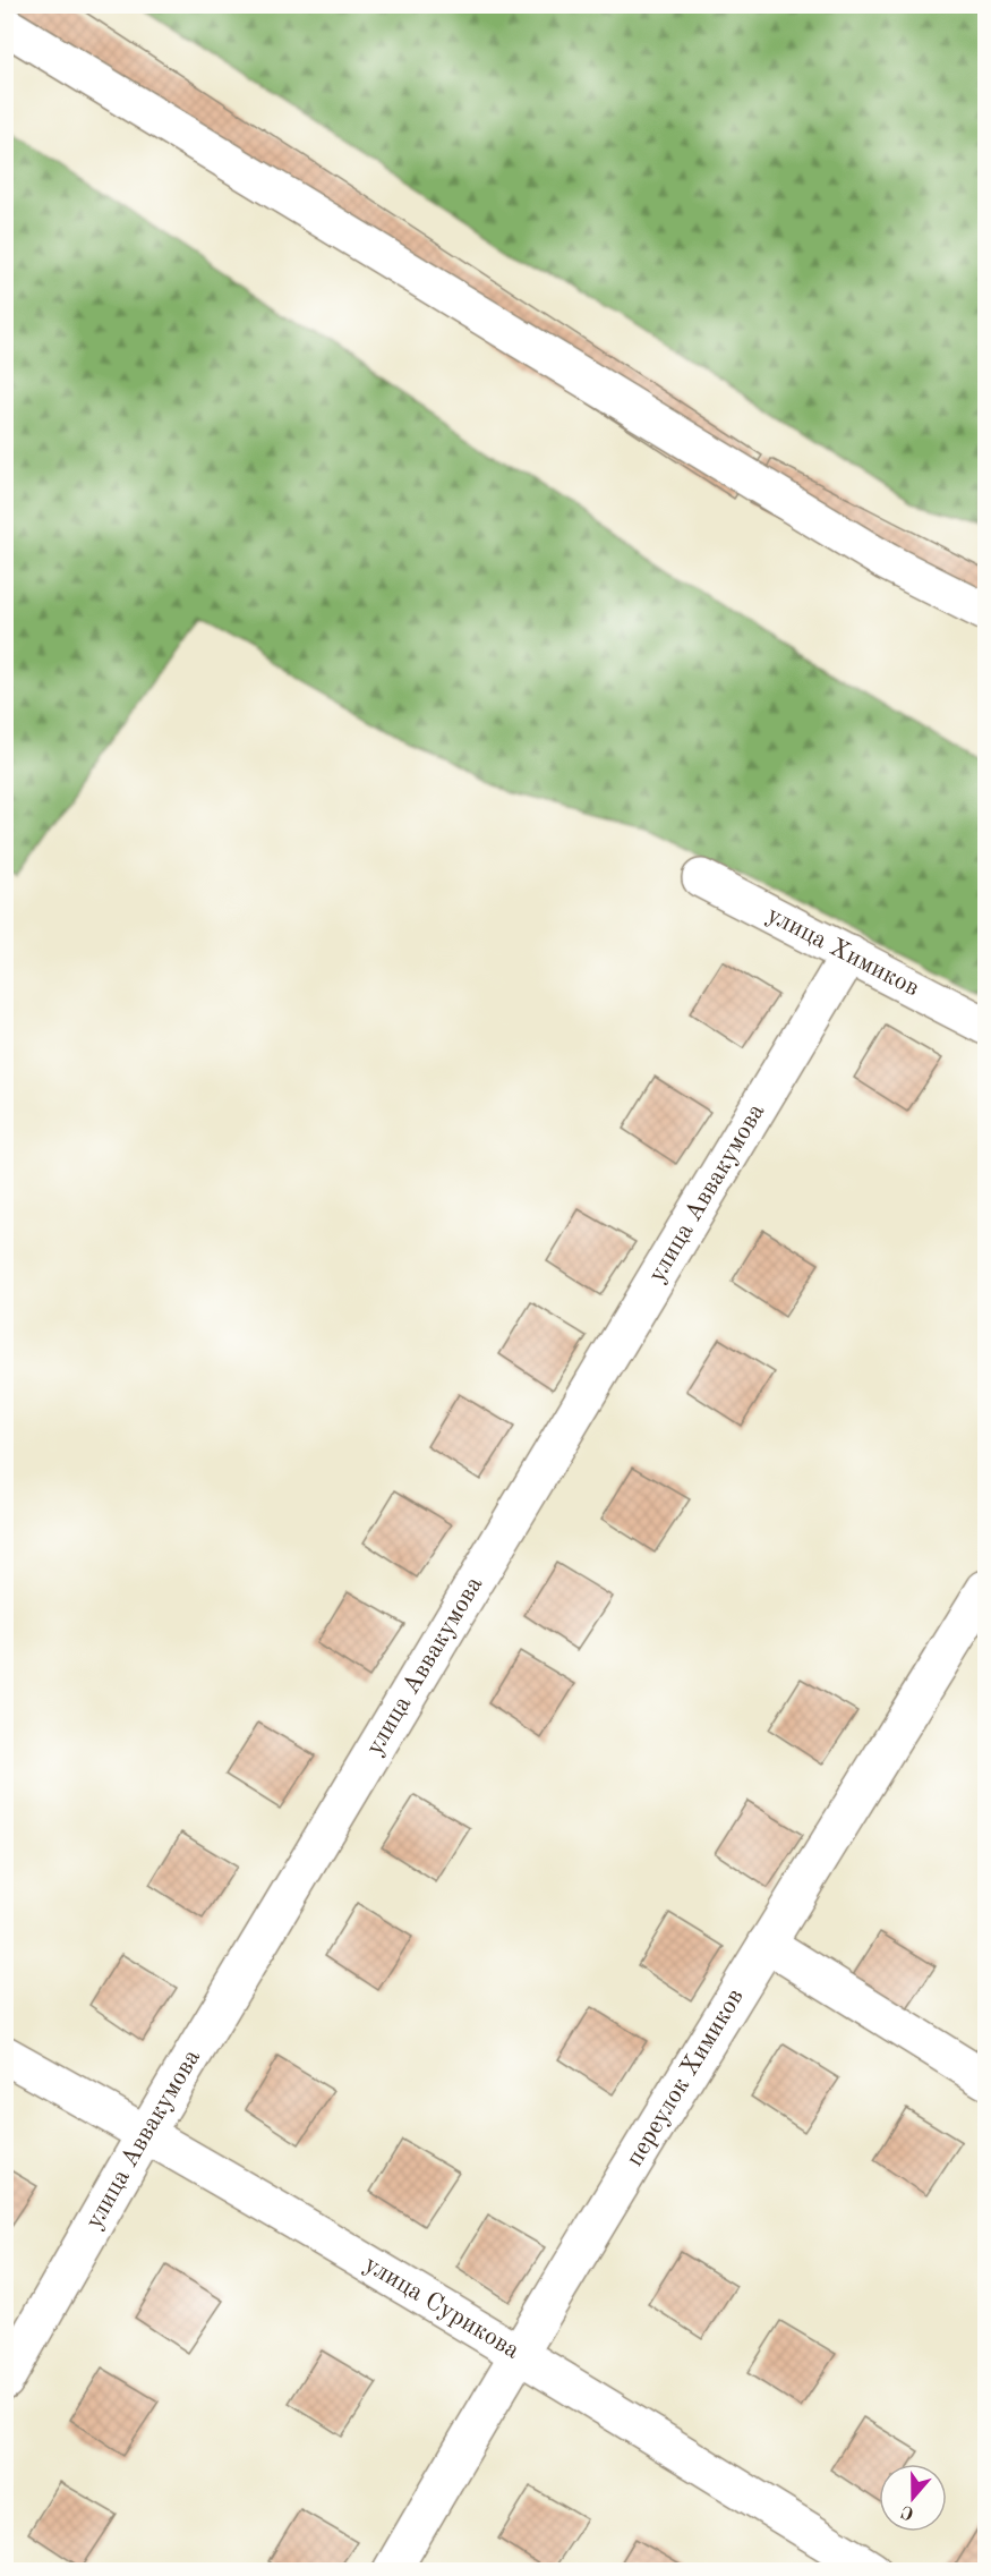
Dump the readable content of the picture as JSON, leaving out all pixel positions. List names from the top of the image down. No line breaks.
{"streets":{"street":["улица Химиков","улица Аввакумова","переулок Химиков","улица Сурикова"]},"crossings":[["улица Химиков","улица Аввакумова"],["улица Аввакумова","улица Сурикова"],["переулок Химиков","улица Сурикова"]],"north":"bottom"}
